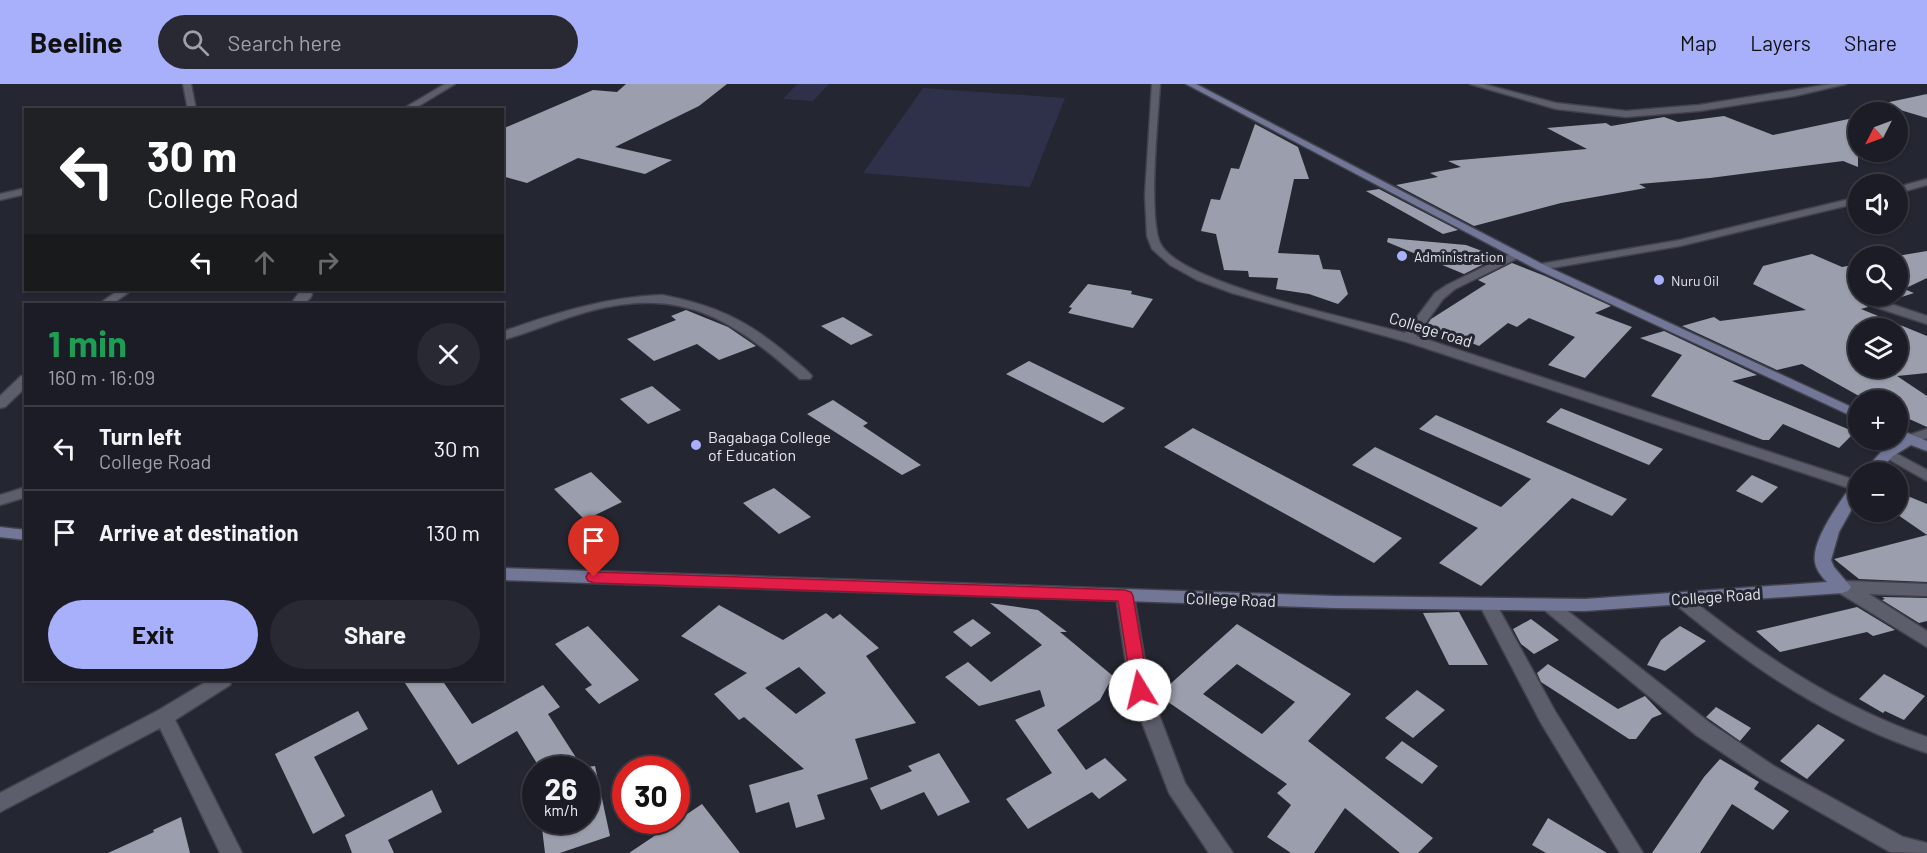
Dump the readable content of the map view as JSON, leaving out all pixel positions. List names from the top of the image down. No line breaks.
{"streets":{"street":["College road","College Road"]},"places":["Administration","Nuru Oil","Bagabaga College of Education"],"north":"bottom left","page":{"header":"Beeline","search":"Search here","nav":["Map","Layers","Share"],"map_buttons":["+","−"],"turn":["30 m","College Road"],"heading":["1 min","160 m · 16:09"],"list":[{"name":"Turn left","note":"College Road","value":"30 m"},{"name":"Arrive at destination","value":"130 m"}],"buttons":["Exit","Share"],"speed":"26 km/h","limit":"30"}}
